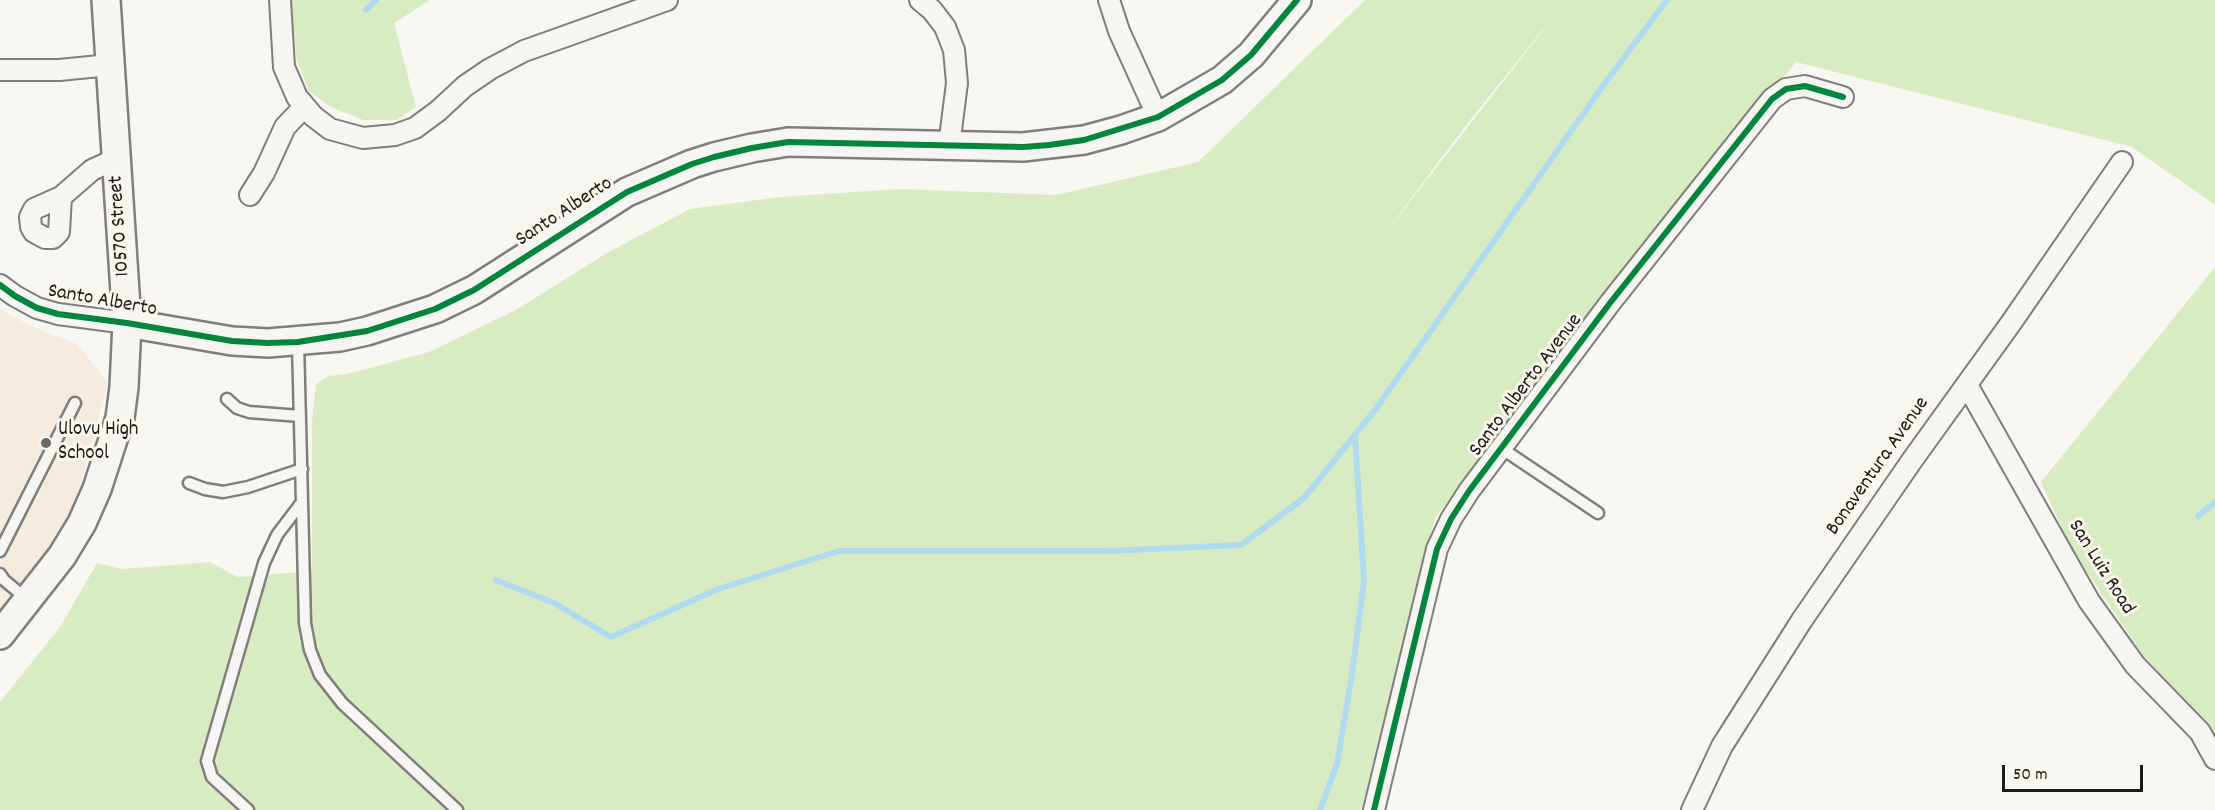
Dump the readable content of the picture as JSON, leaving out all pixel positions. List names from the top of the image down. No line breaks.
{"streets":{"street":["Santo Alberto","10570 Street","Santo Alberto Avenue","Bonaventura Avenue","San Luiz Road"]},"crossings":[["Santo Alberto","10570 Street"],["Bonaventura Avenue","San Luiz Road"]],"places":["Ulovu High School"],"scale_bar":"50 m"}
